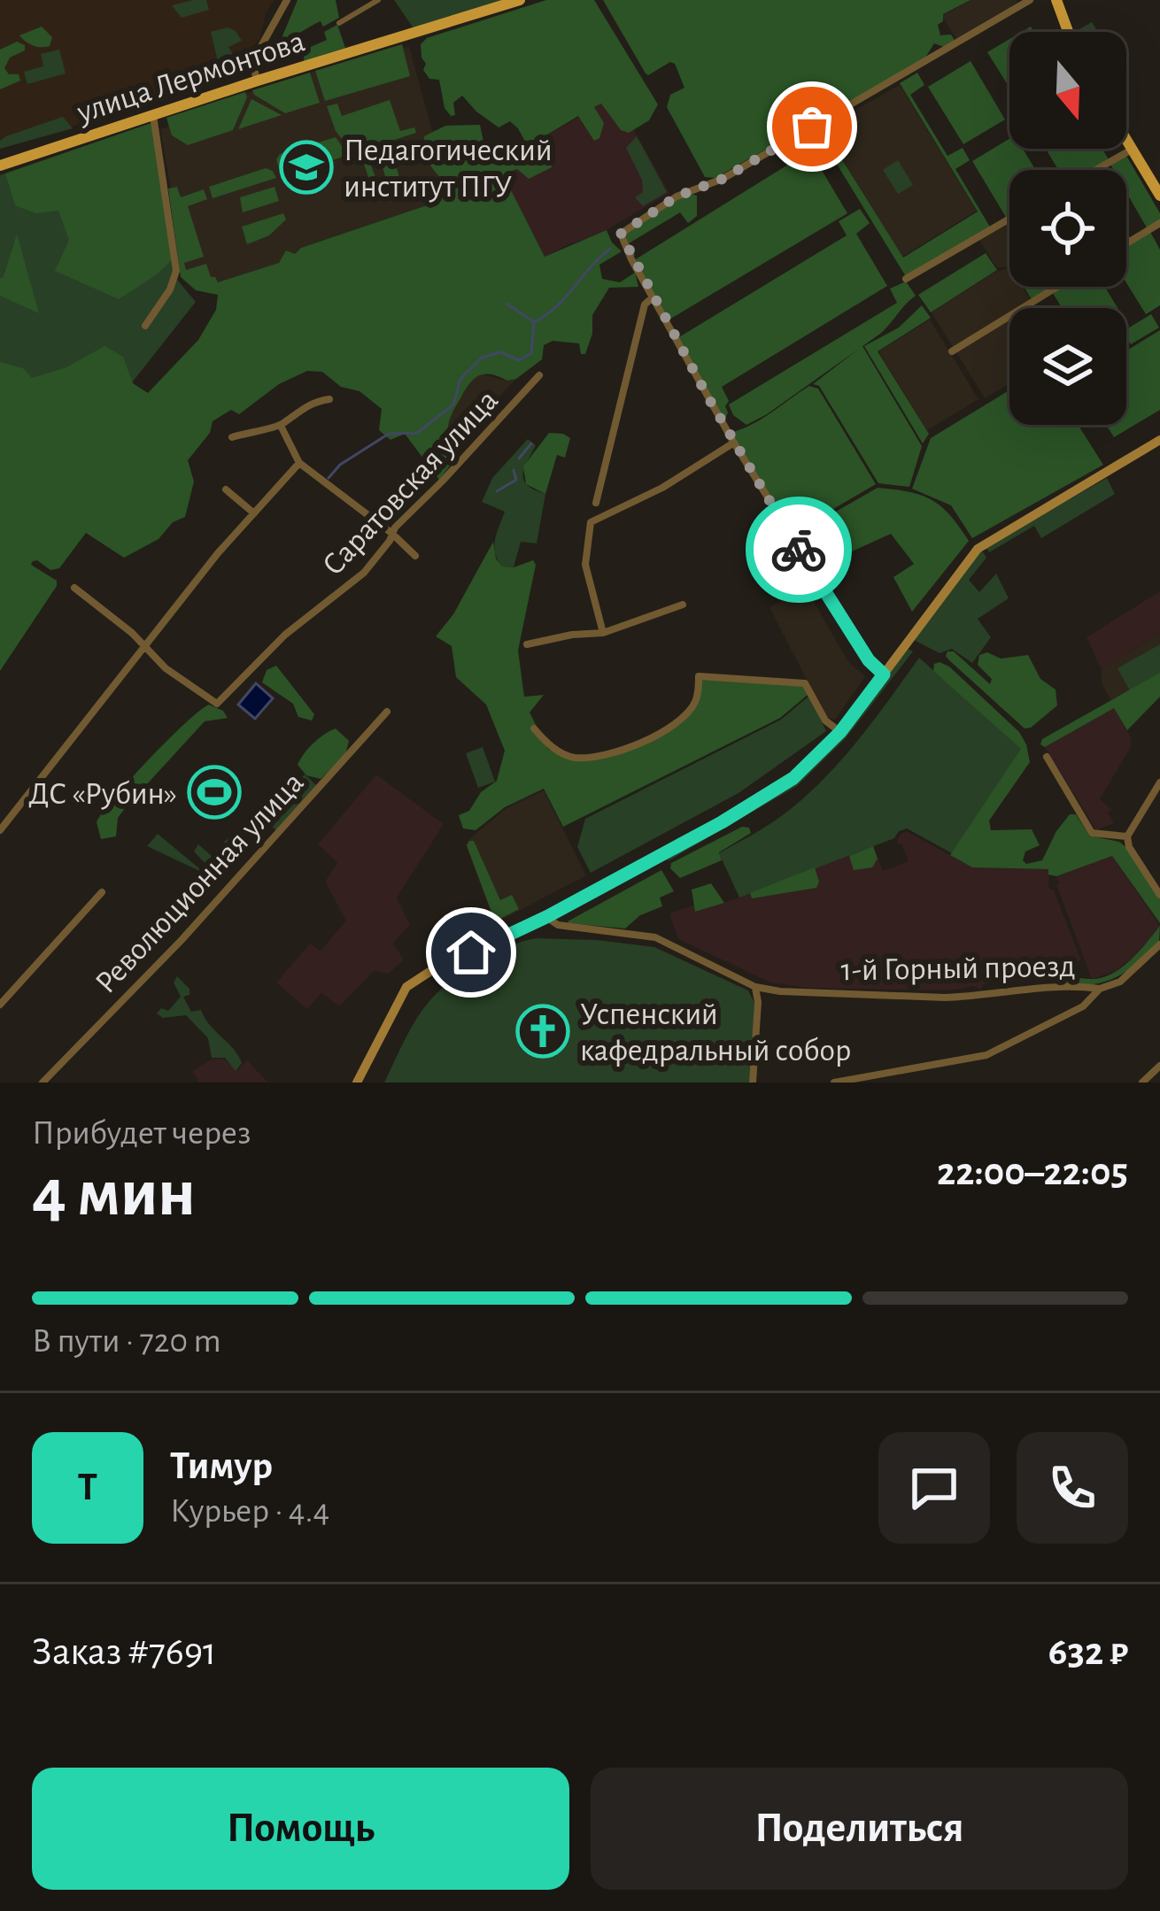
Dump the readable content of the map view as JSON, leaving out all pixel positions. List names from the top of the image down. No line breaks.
{"streets":{"main road":["улица Лермонтова"],"street":["Саратовская улица","Революционная улица","1-й Горный проезд"]},"places":{"school or university":["Педагогический институт ПГУ"],"sports":["ДС «Рубин»"],"church":["Успенский кафедральный собор"]},"north":"bottom","page":{"heading":["4 мин","Прибудет через","22:00–22:05"],"panel":["Тимур","Курьер · 4.4","Заказ #7691","632 ₽"],"bar":"В пути · 720 m","round":"Т","buttons":["Помощь","Поделиться"]}}
